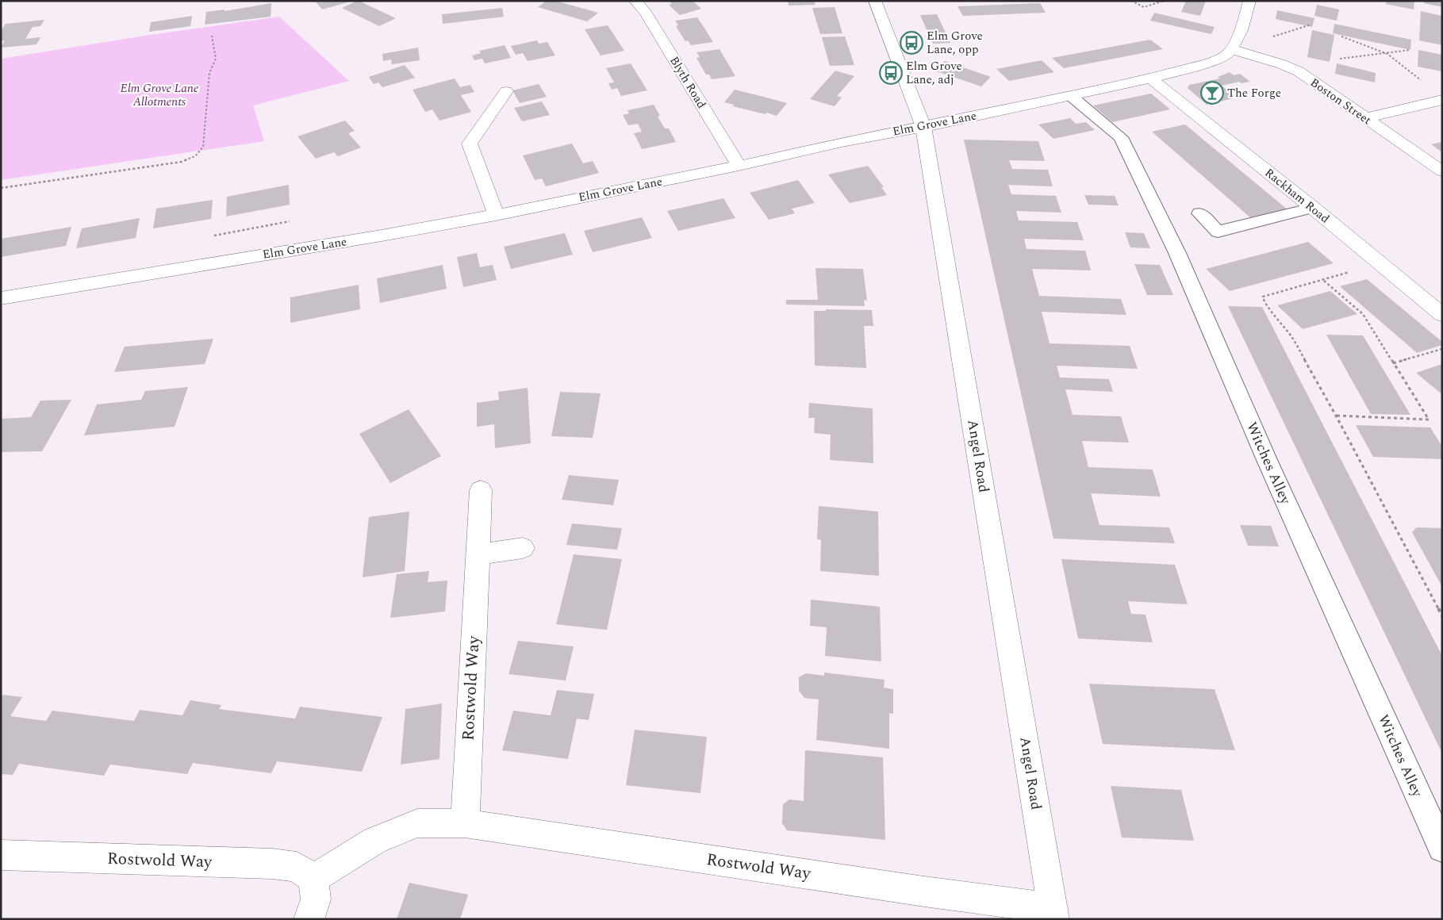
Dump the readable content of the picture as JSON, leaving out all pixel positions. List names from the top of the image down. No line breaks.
{"streets":{"street":["Blyth Road","Boston Street","Elm Grove Lane","Rackham Road","Angel Road","Rostwold Way"],"lane":["Witches Alley"]},"crossings":[["Blyth Road","Elm Grove Lane"],["Boston Street","Elm Grove Lane"],["Elm Grove Lane","Rackham Road"],["Elm Grove Lane","Angel Road"],["Elm Grove Lane","Witches Alley"],["Angel Road","Rostwold Way"]],"parks":["Elm Grove Lane Allotments"],"places":{"bus stop":["Elm Grove Lane, opp","Elm Grove Lane, adj"],"bar":["The Forge"]}}
